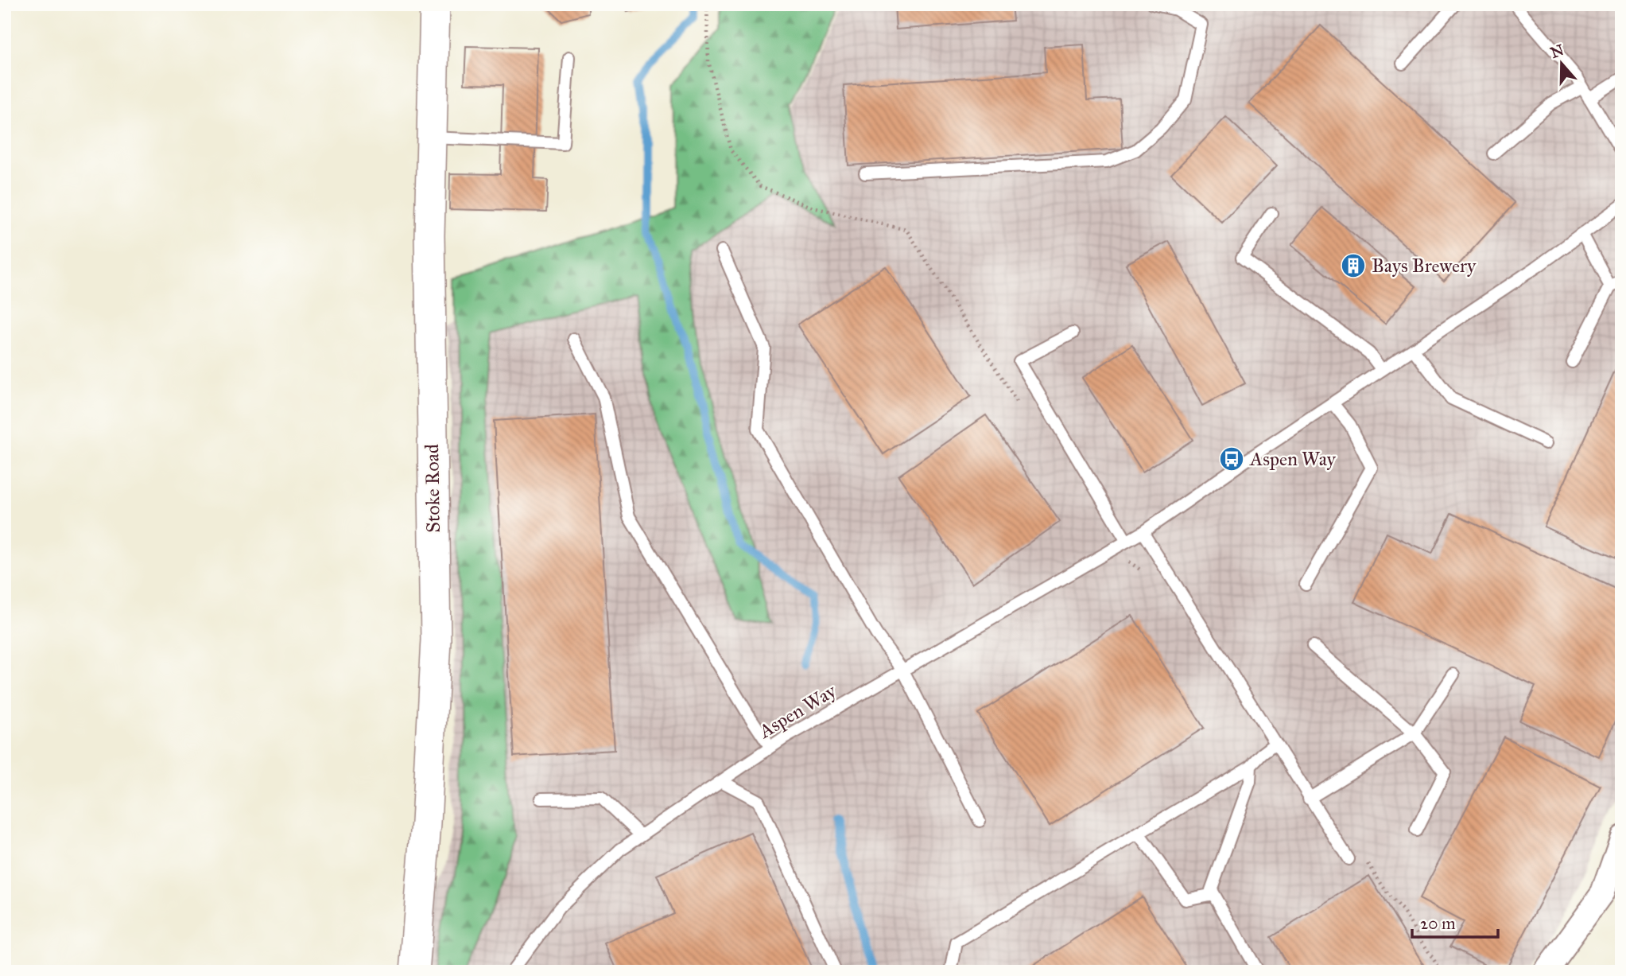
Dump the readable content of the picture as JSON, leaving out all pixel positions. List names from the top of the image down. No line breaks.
{"streets":{"street":["Stoke Road"],"lane":["Aspen Way"]},"places":{"building":["Bays Brewery"],"bus stop":["Aspen Way"]},"scale_bar":"20 m","north":"top"}
